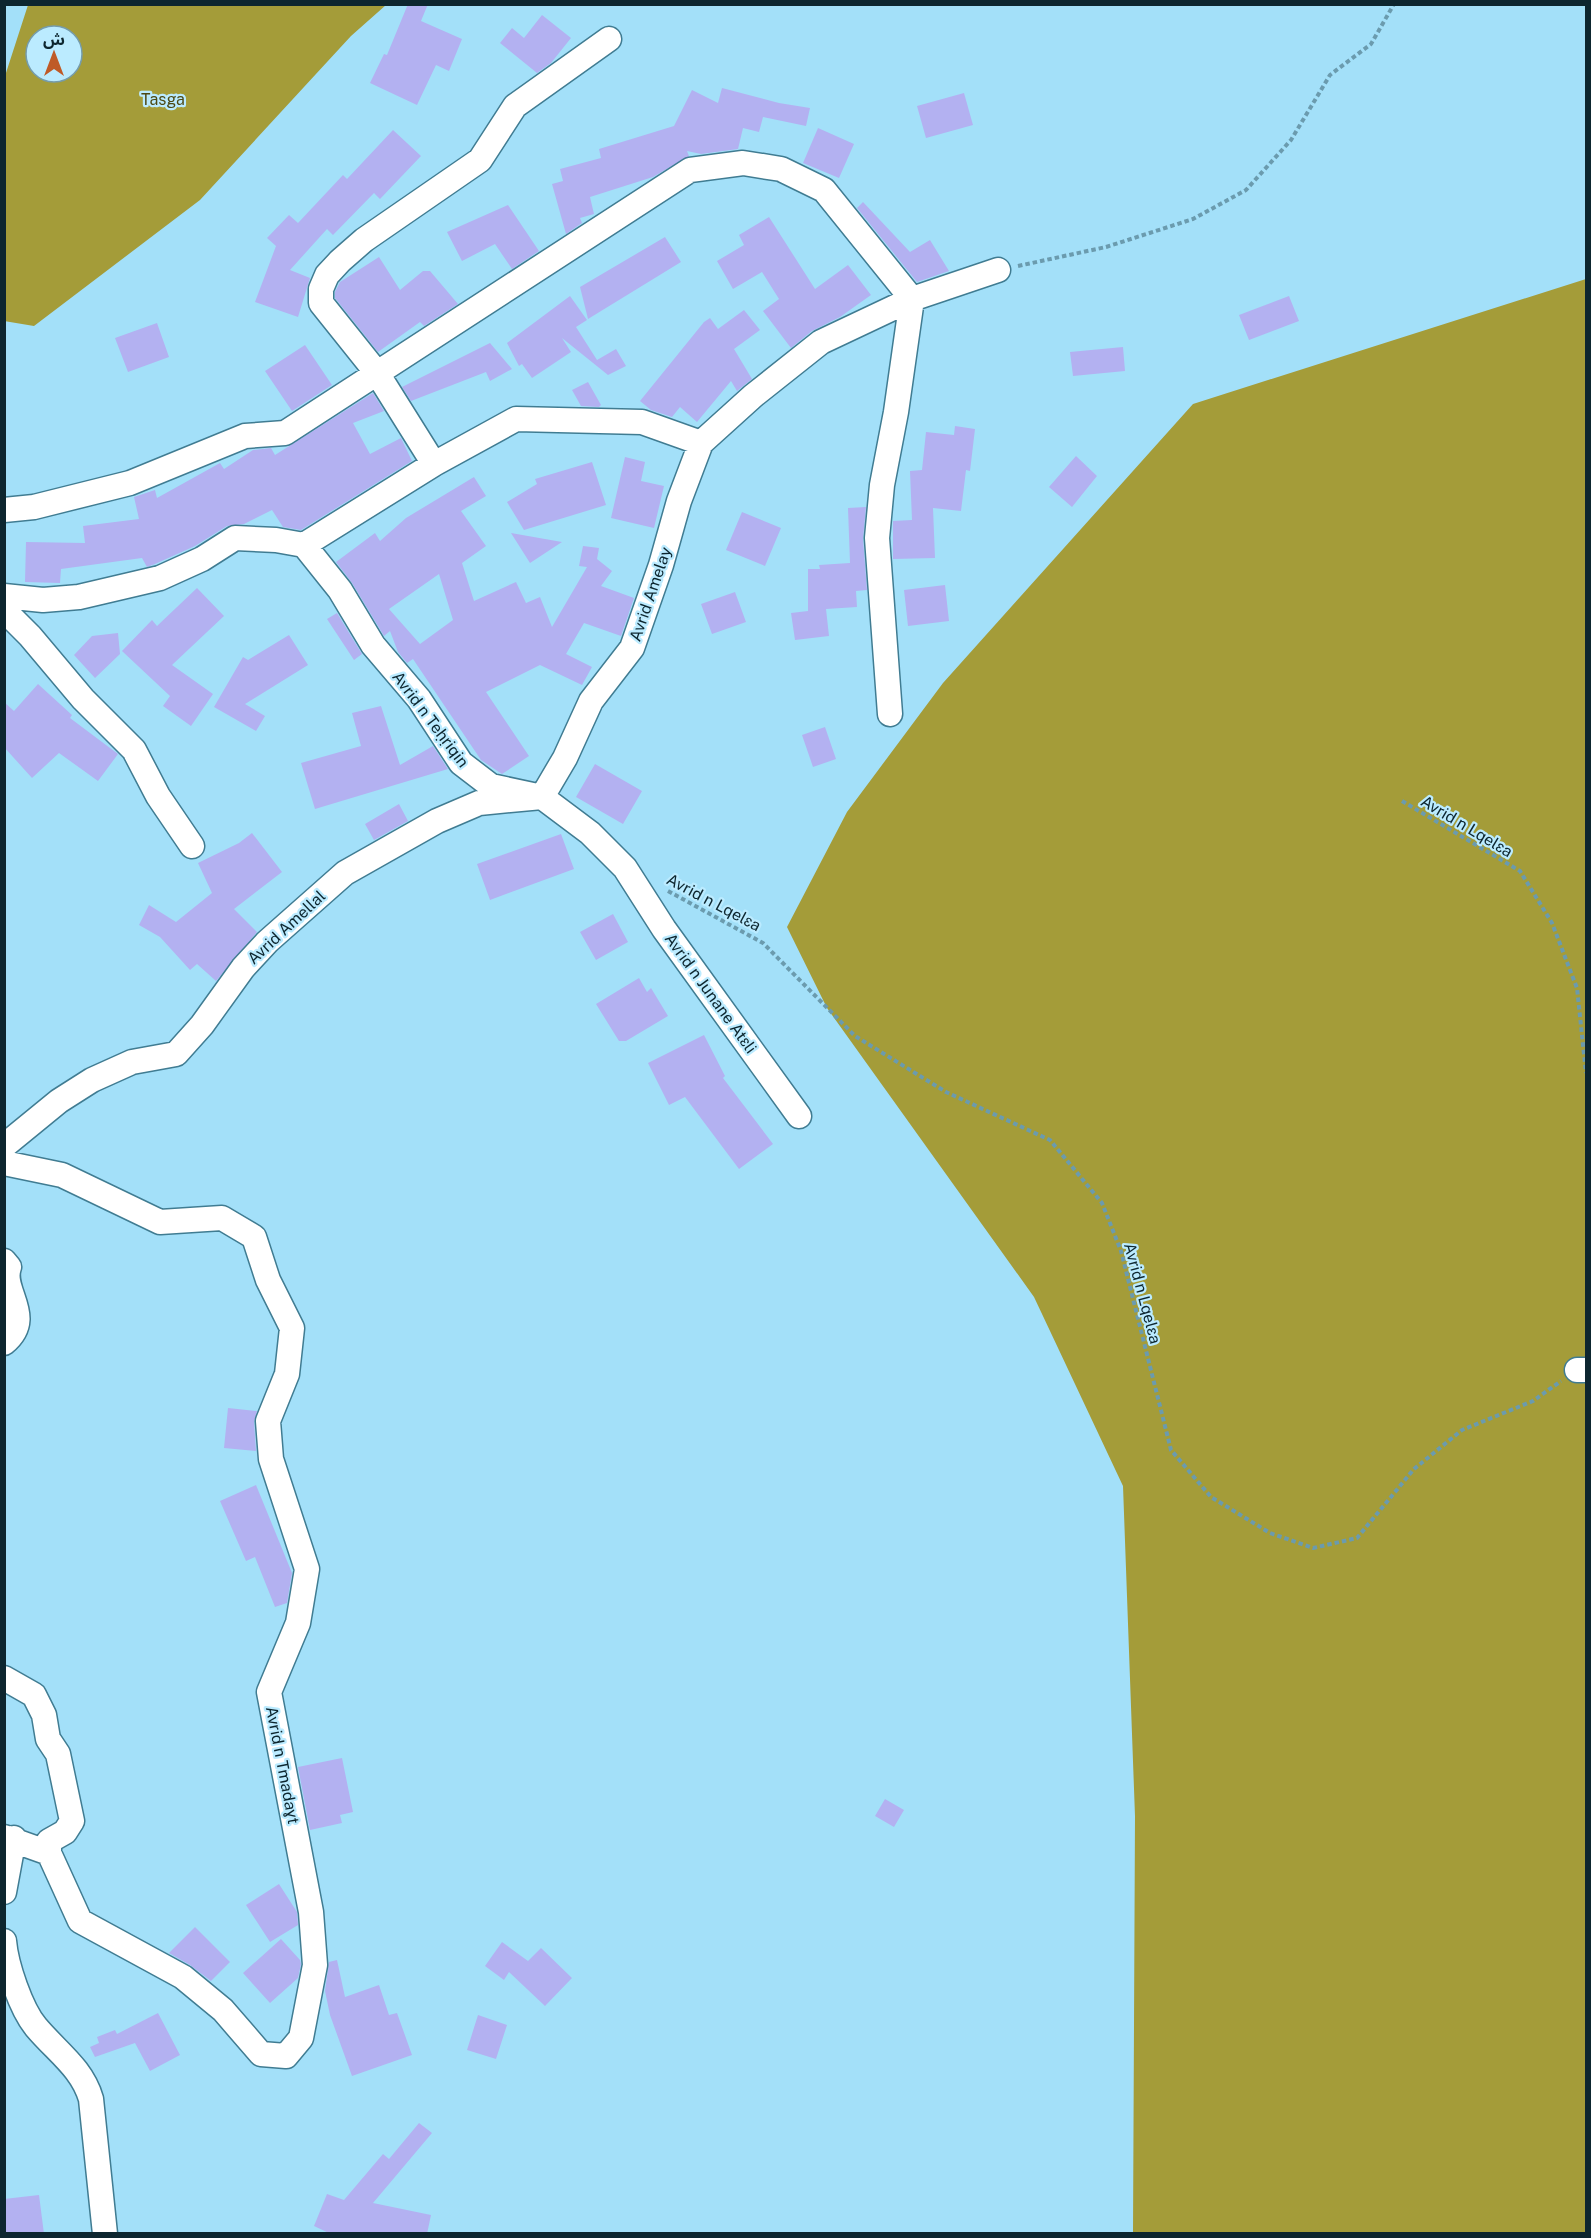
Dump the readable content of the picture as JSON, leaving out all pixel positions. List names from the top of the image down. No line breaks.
{"streets":{"street":["Avrid Amelay","Avrid n Teḥṛiqin","Avrid Amellal","Avrid n Junane Atɛli","Avrid n Tmadaɣt"],"path":["Avrid n Lqelɛa"]},"crossings":[["Avrid Amelay","Avrid n Teḥṛiqin"],["Avrid Amelay","Avrid Amellal"],["Avrid n Teḥṛiqin","Avrid Amellal"],["Avrid n Teḥṛiqin","Avrid n Junane Atɛli"]],"parks":["Tasga"],"north":"top"}
